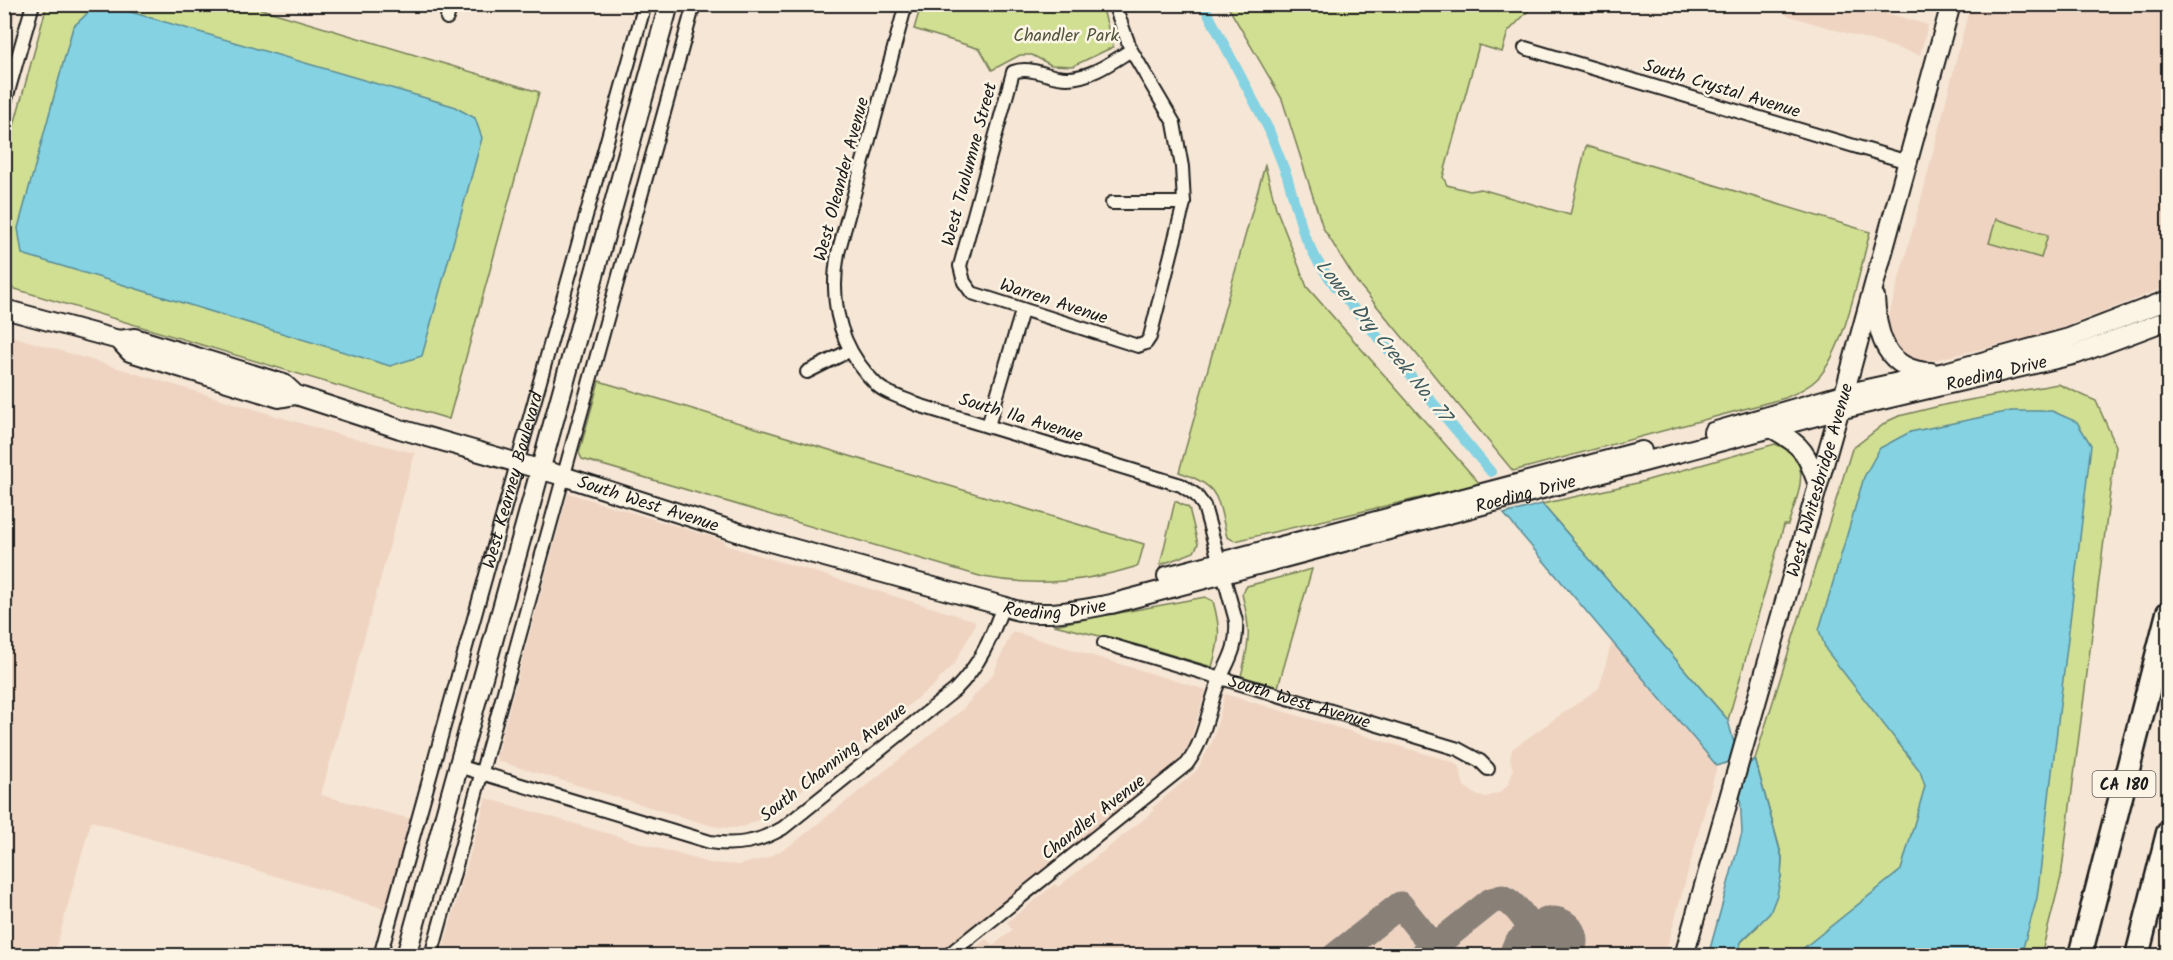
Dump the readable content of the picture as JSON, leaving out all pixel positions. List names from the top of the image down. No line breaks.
{"streets":{"highway":["CA 180"],"street":["South Crystal Avenue","West Tuolumne Street","West Oleander Avenue","Warren Avenue","Roeding Drive","South Ila Avenue","West Kearney Boulevard","West Whitesbridge Avenue","South West Avenue","South Channing Avenue","Chandler Avenue"]},"crossings":[["South Crystal Avenue","West Whitesbridge Avenue"],["West Tuolumne Street","Warren Avenue"],["West Oleander Avenue","South Ila Avenue"],["Roeding Drive","West Whitesbridge Avenue"],["Roeding Drive","South West Avenue"],["Roeding Drive","South Channing Avenue"],["Roeding Drive","Chandler Avenue"],["South Ila Avenue","Chandler Avenue"],["West Kearney Boulevard","South West Avenue"],["West Kearney Boulevard","South Channing Avenue"],["South West Avenue","South Channing Avenue"],["South West Avenue","Chandler Avenue"]],"water":["Lower Dry Creek No. 77"],"parks":["Chandler Park"]}
